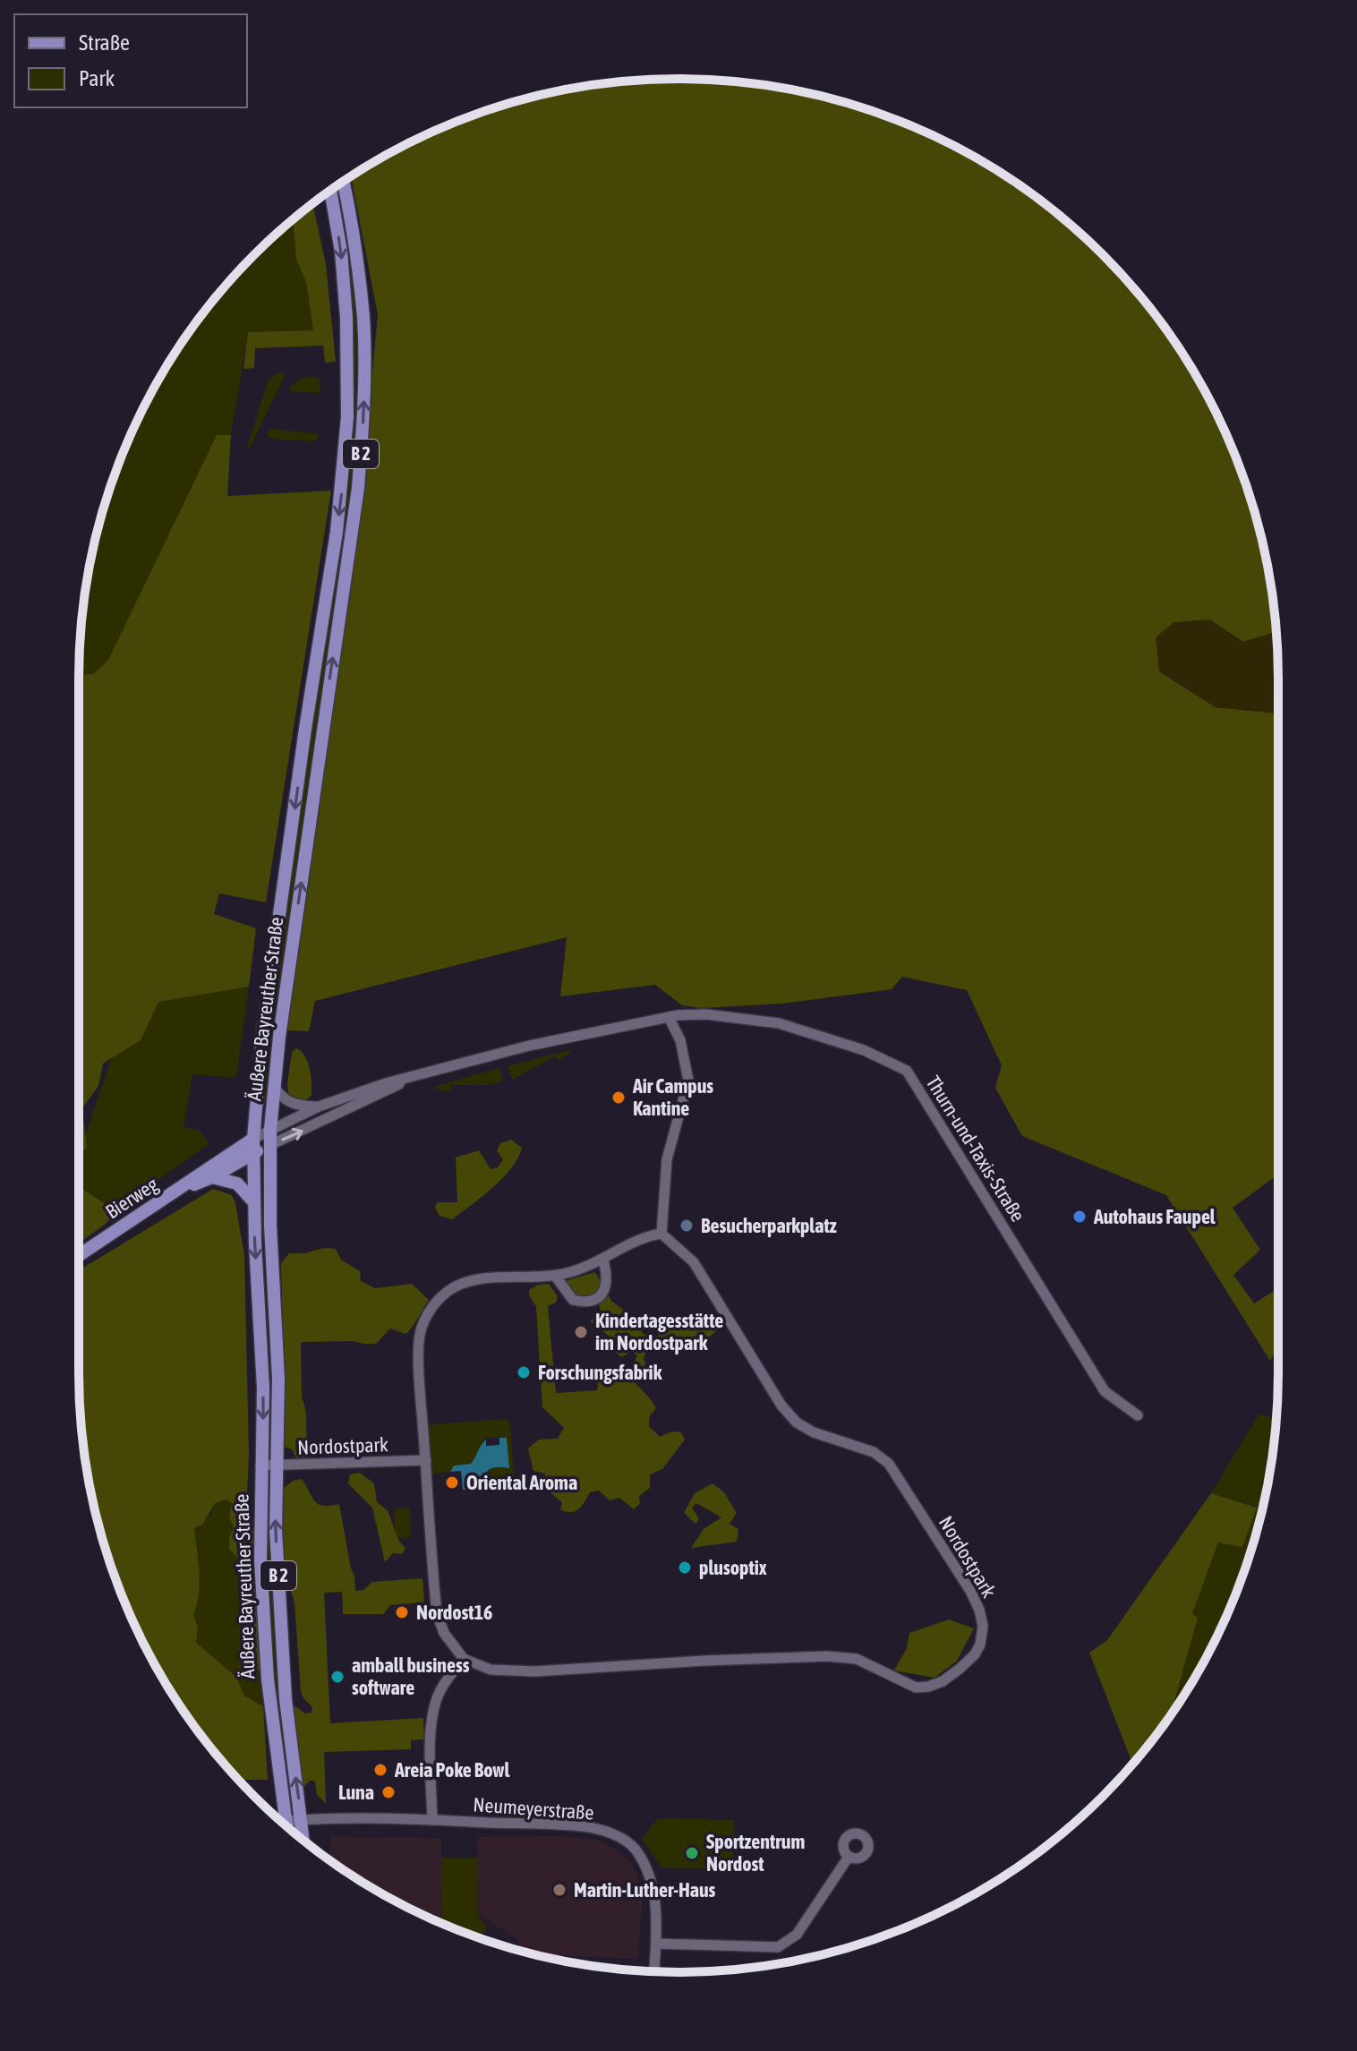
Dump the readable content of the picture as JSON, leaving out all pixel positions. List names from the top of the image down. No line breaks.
{"streets":{"main road":["B 2","Äußere Bayreuther Straße","Bierweg"],"street":["Thurn-und-Taxis-Straße","Nordostpark","Neumeyerstraße"]},"crossings":[["Äußere Bayreuther Straße","Thurn-und-Taxis-Straße"],["Äußere Bayreuther Straße","Bierweg"],["Äußere Bayreuther Straße","Nordostpark"],["Äußere Bayreuther Straße","Neumeyerstraße"],["Thurn-und-Taxis-Straße","Bierweg"]],"places":["Air Campus Kantine","Autohaus Faupel","Besucherparkplatz","Kindertagesstätte im Nordostpark","Forschungsfabrik","Oriental Aroma","plusoptix","Nordost16","amball business software","Areia Poke Bowl","Luna","Sportzentrum Nordost","Martin-Luther-Haus"],"legend":["Straße","Park"]}
